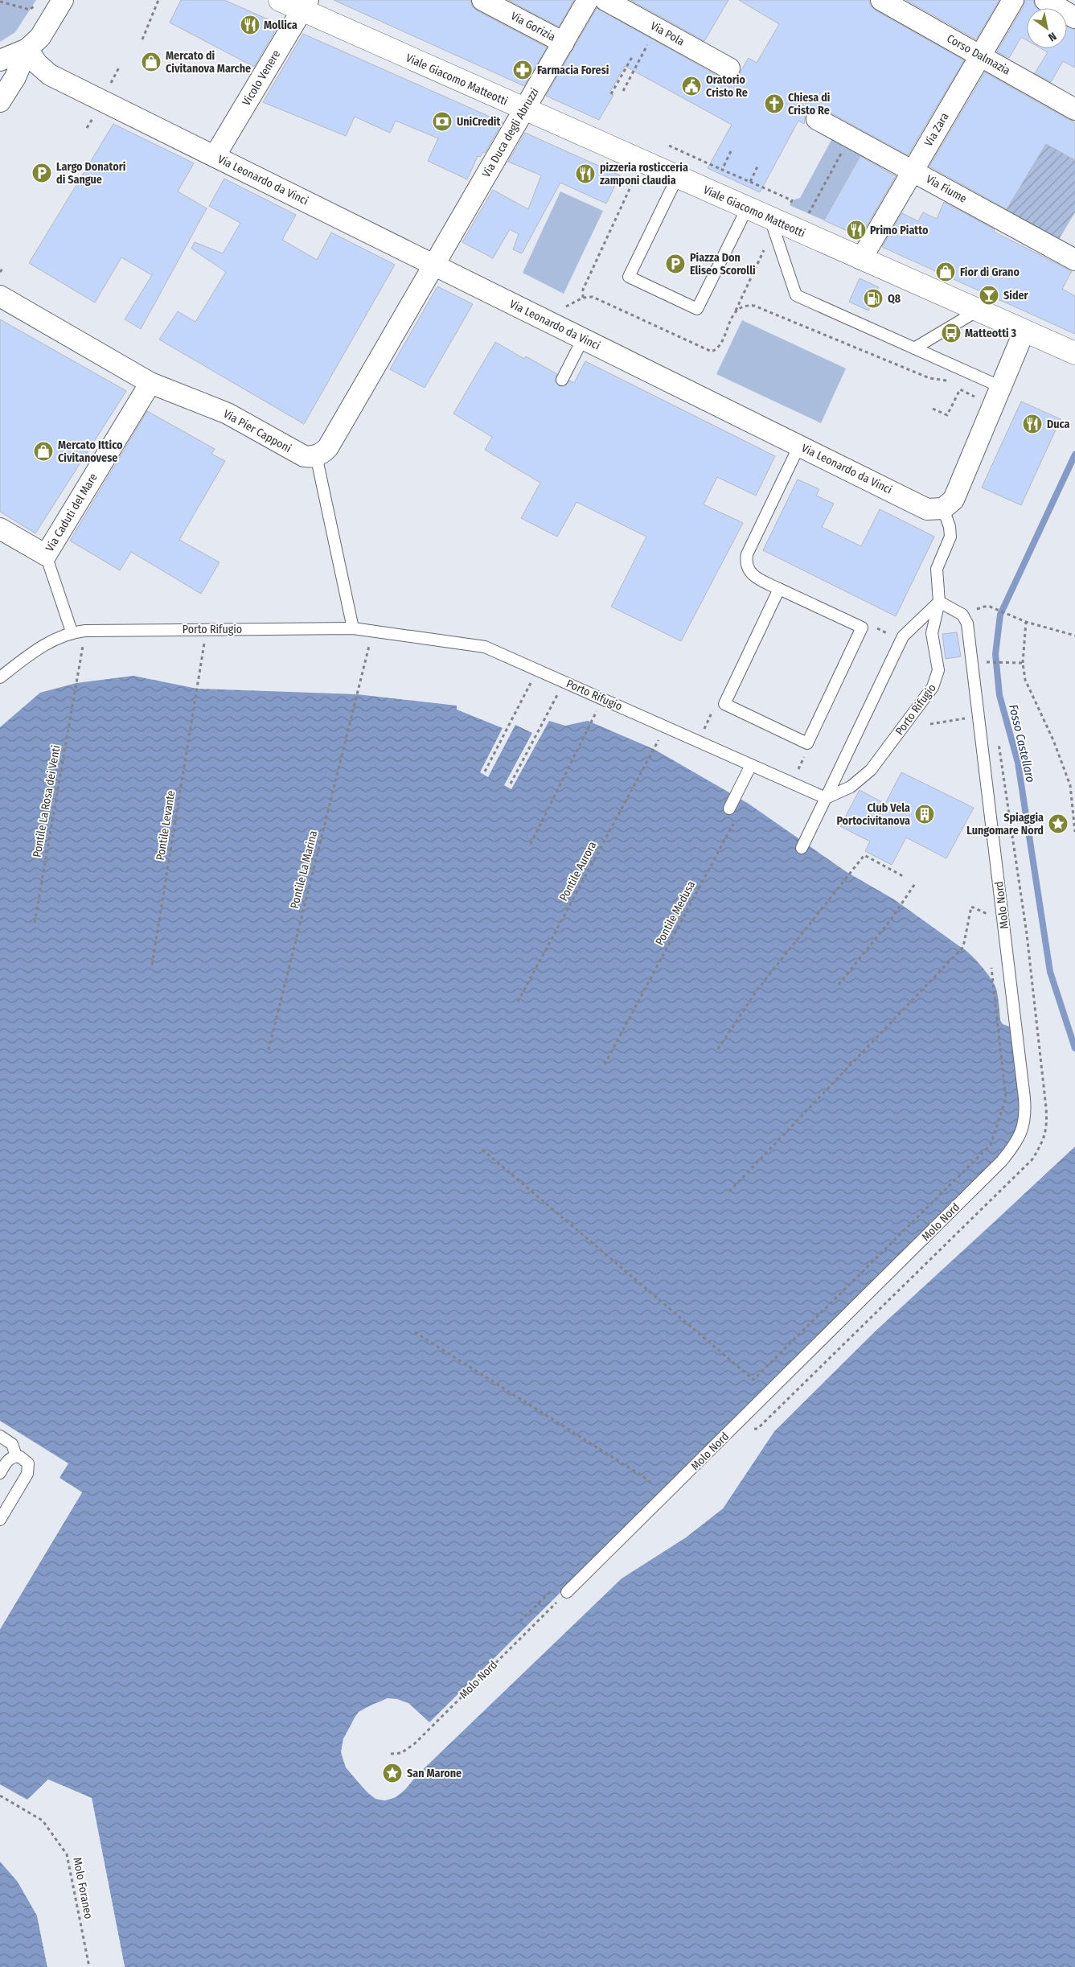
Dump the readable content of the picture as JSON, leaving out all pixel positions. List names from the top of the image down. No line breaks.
{"streets":{"street":["Via Gorizia","Via Pola","Corso Dalmazia","Vicolo Venere","Viale Giacomo Matteotti","Via Zara","Via Duca degli Abruzzi","Via Leonardo da Vinci","Via Fiume","Via Pier Capponi","Via Caduti del Mare"],"lane":["Porto Rifugio","Molo Nord"],"path":["Pontile La Rosa dei Venti","Pontile Levante","Pontile La Marina","Pontile Aurora","Pontile Medusa","Molo Foraneo"]},"crossings":[["Via Gorizia","Via Duca degli Abruzzi"],["Corso Dalmazia","Via Zara"],["Vicolo Venere","Viale Giacomo Matteotti"],["Vicolo Venere","Via Leonardo da Vinci"],["Viale Giacomo Matteotti","Via Zara"],["Viale Giacomo Matteotti","Via Duca degli Abruzzi"],["Via Zara","Via Fiume"],["Via Duca degli Abruzzi","Via Leonardo da Vinci"],["Via Pier Capponi","Via Caduti del Mare"],["Porto Rifugio","Pontile La Rosa dei Venti"],["Porto Rifugio","Pontile Levante"],["Porto Rifugio","Pontile La Marina"],["Porto Rifugio","Molo Nord"]],"water":["Fosso Castellaro"],"places":{"restaurant":["Mollica","pizzeria rosticceria zamponi claudia","Primo Piatto","Duca"],"shop":["Mercato di Civitanova Marche","Fior di Grano","Mercato Ittico Civitanovese"],"pharmacy":["Farmacia Foresi"],"public building":["Oratorio Cristo Re"],"church":["Chiesa di Cristo Re"],"bank":["UniCredit"],"parking":["Largo Donatori di Sangue","Piazza Don Eliseo Scorolli"],"bar":["Sider"],"fuel station":["Q8"],"bus stop":["Matteotti 3"],"building":["Club Vela Portocivitanova"],"place":["Spiaggia Lungomare Nord","San Marone"]},"north":"bottom right"}
